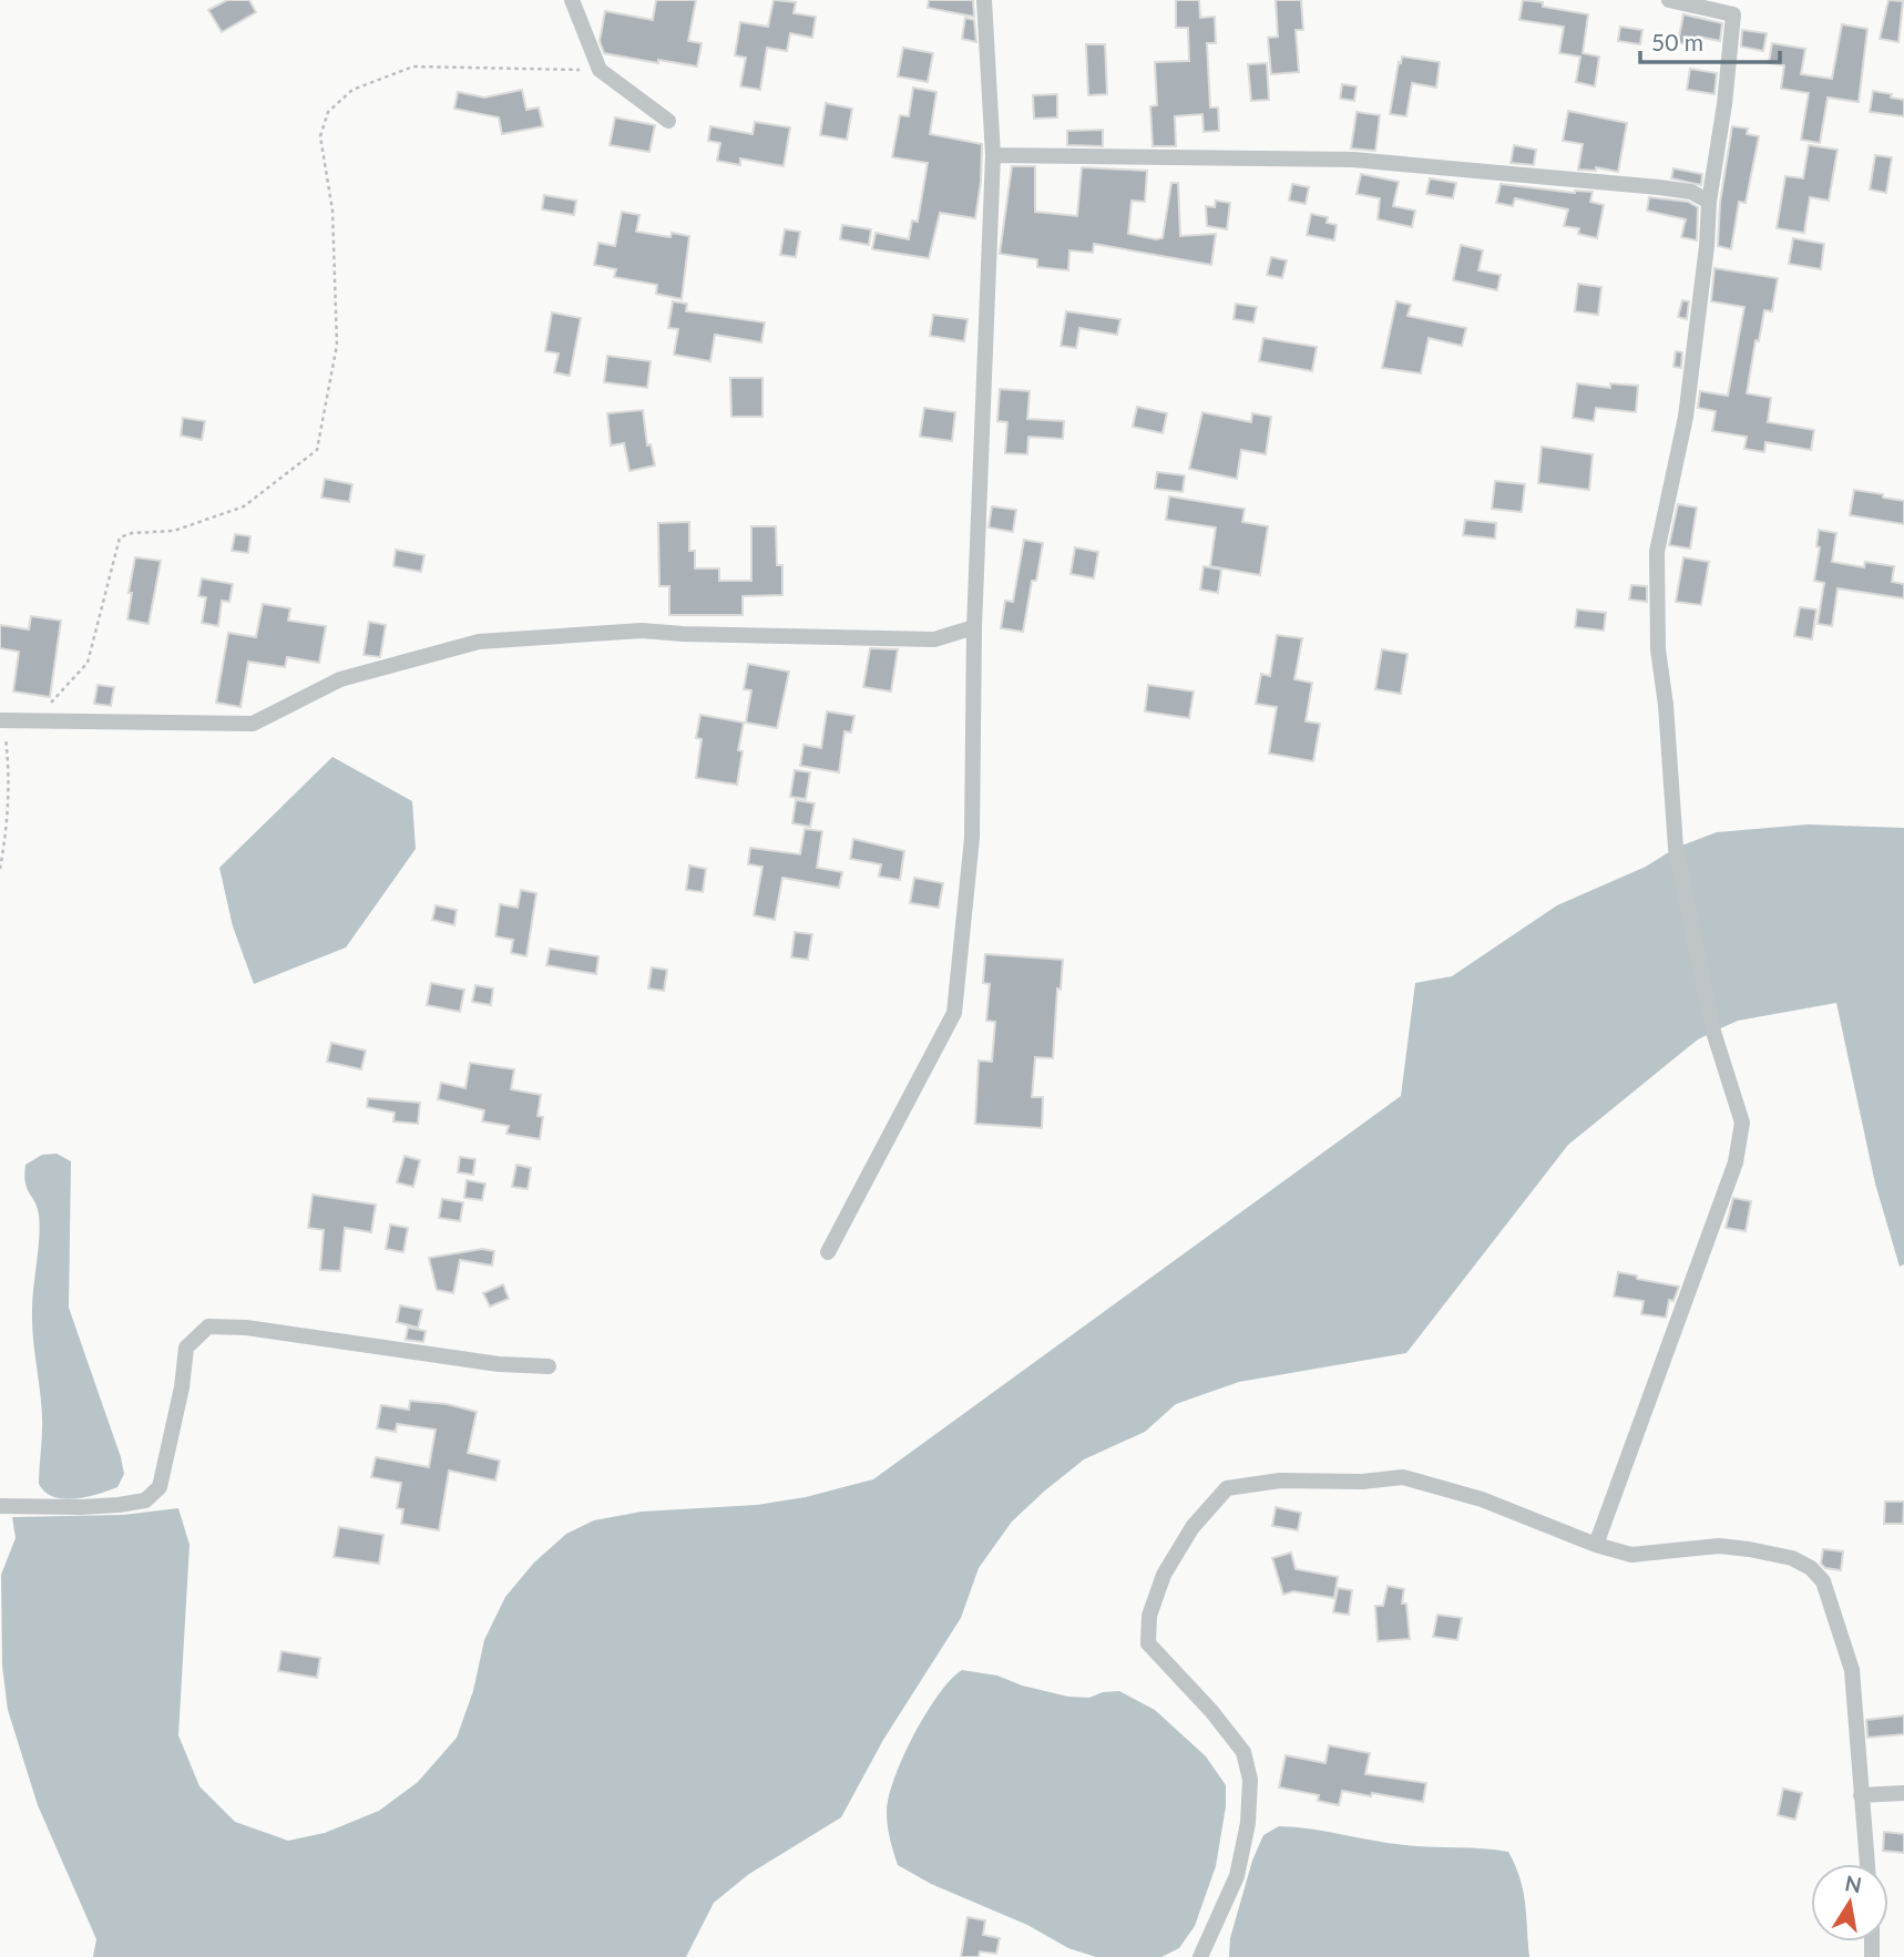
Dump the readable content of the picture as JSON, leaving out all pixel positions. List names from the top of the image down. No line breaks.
{"scale_bar":"50 m","north":"top"}
